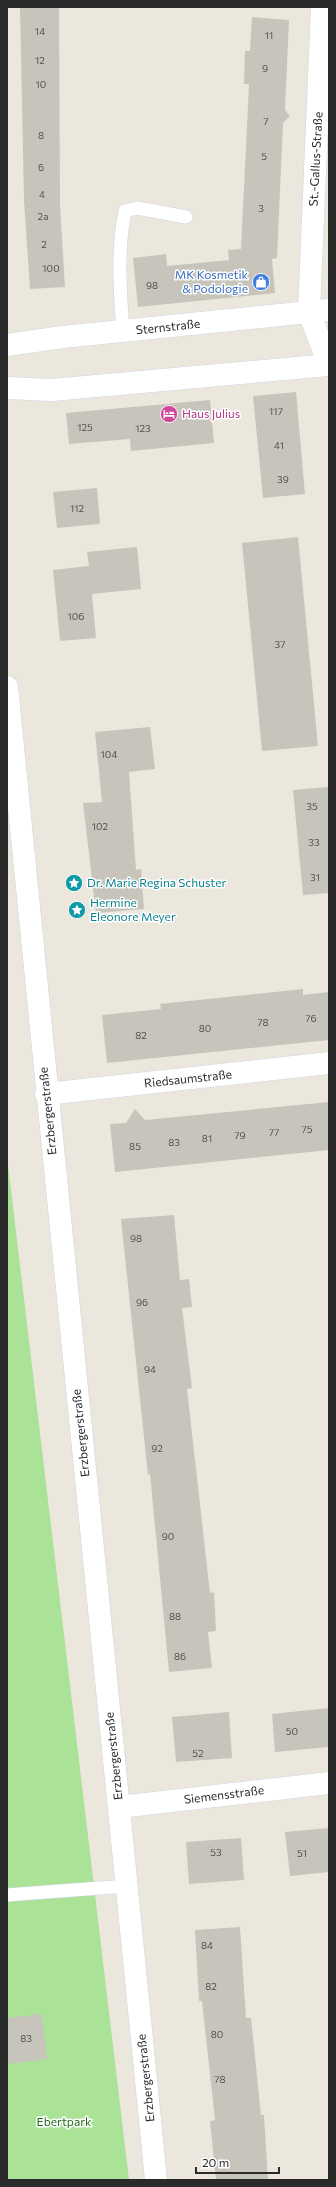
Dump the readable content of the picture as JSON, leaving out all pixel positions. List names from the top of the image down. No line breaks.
{"streets":{"street":["St.-Gallus-Straße","Sternstraße","Riedsaumstraße","Erzbergerstraße","Siemensstraße"]},"crossings":[["St.-Gallus-Straße","Sternstraße"],["Riedsaumstraße","Erzbergerstraße"],["Erzbergerstraße","Siemensstraße"]],"parks":["Ebertpark"],"places":{"shop":["MK Kosmetik & Podologie"],"hotel":["Haus Julius"],"place":["Dr. Marie Regina Schuster","Hermine Eleonore Meyer"]},"house_numbers":["14","11","12","9","10","7","8","5","6","4","3","2a","2","100","98","117","125","123","41","39","112","106","37","104","35","102","33","31","76","78","80","82","75","77","79","81","83","85","98","96","94","92","90","88","86","50","52","53","51","84","82","80","83","78"],"scale_bar":"20 m"}
